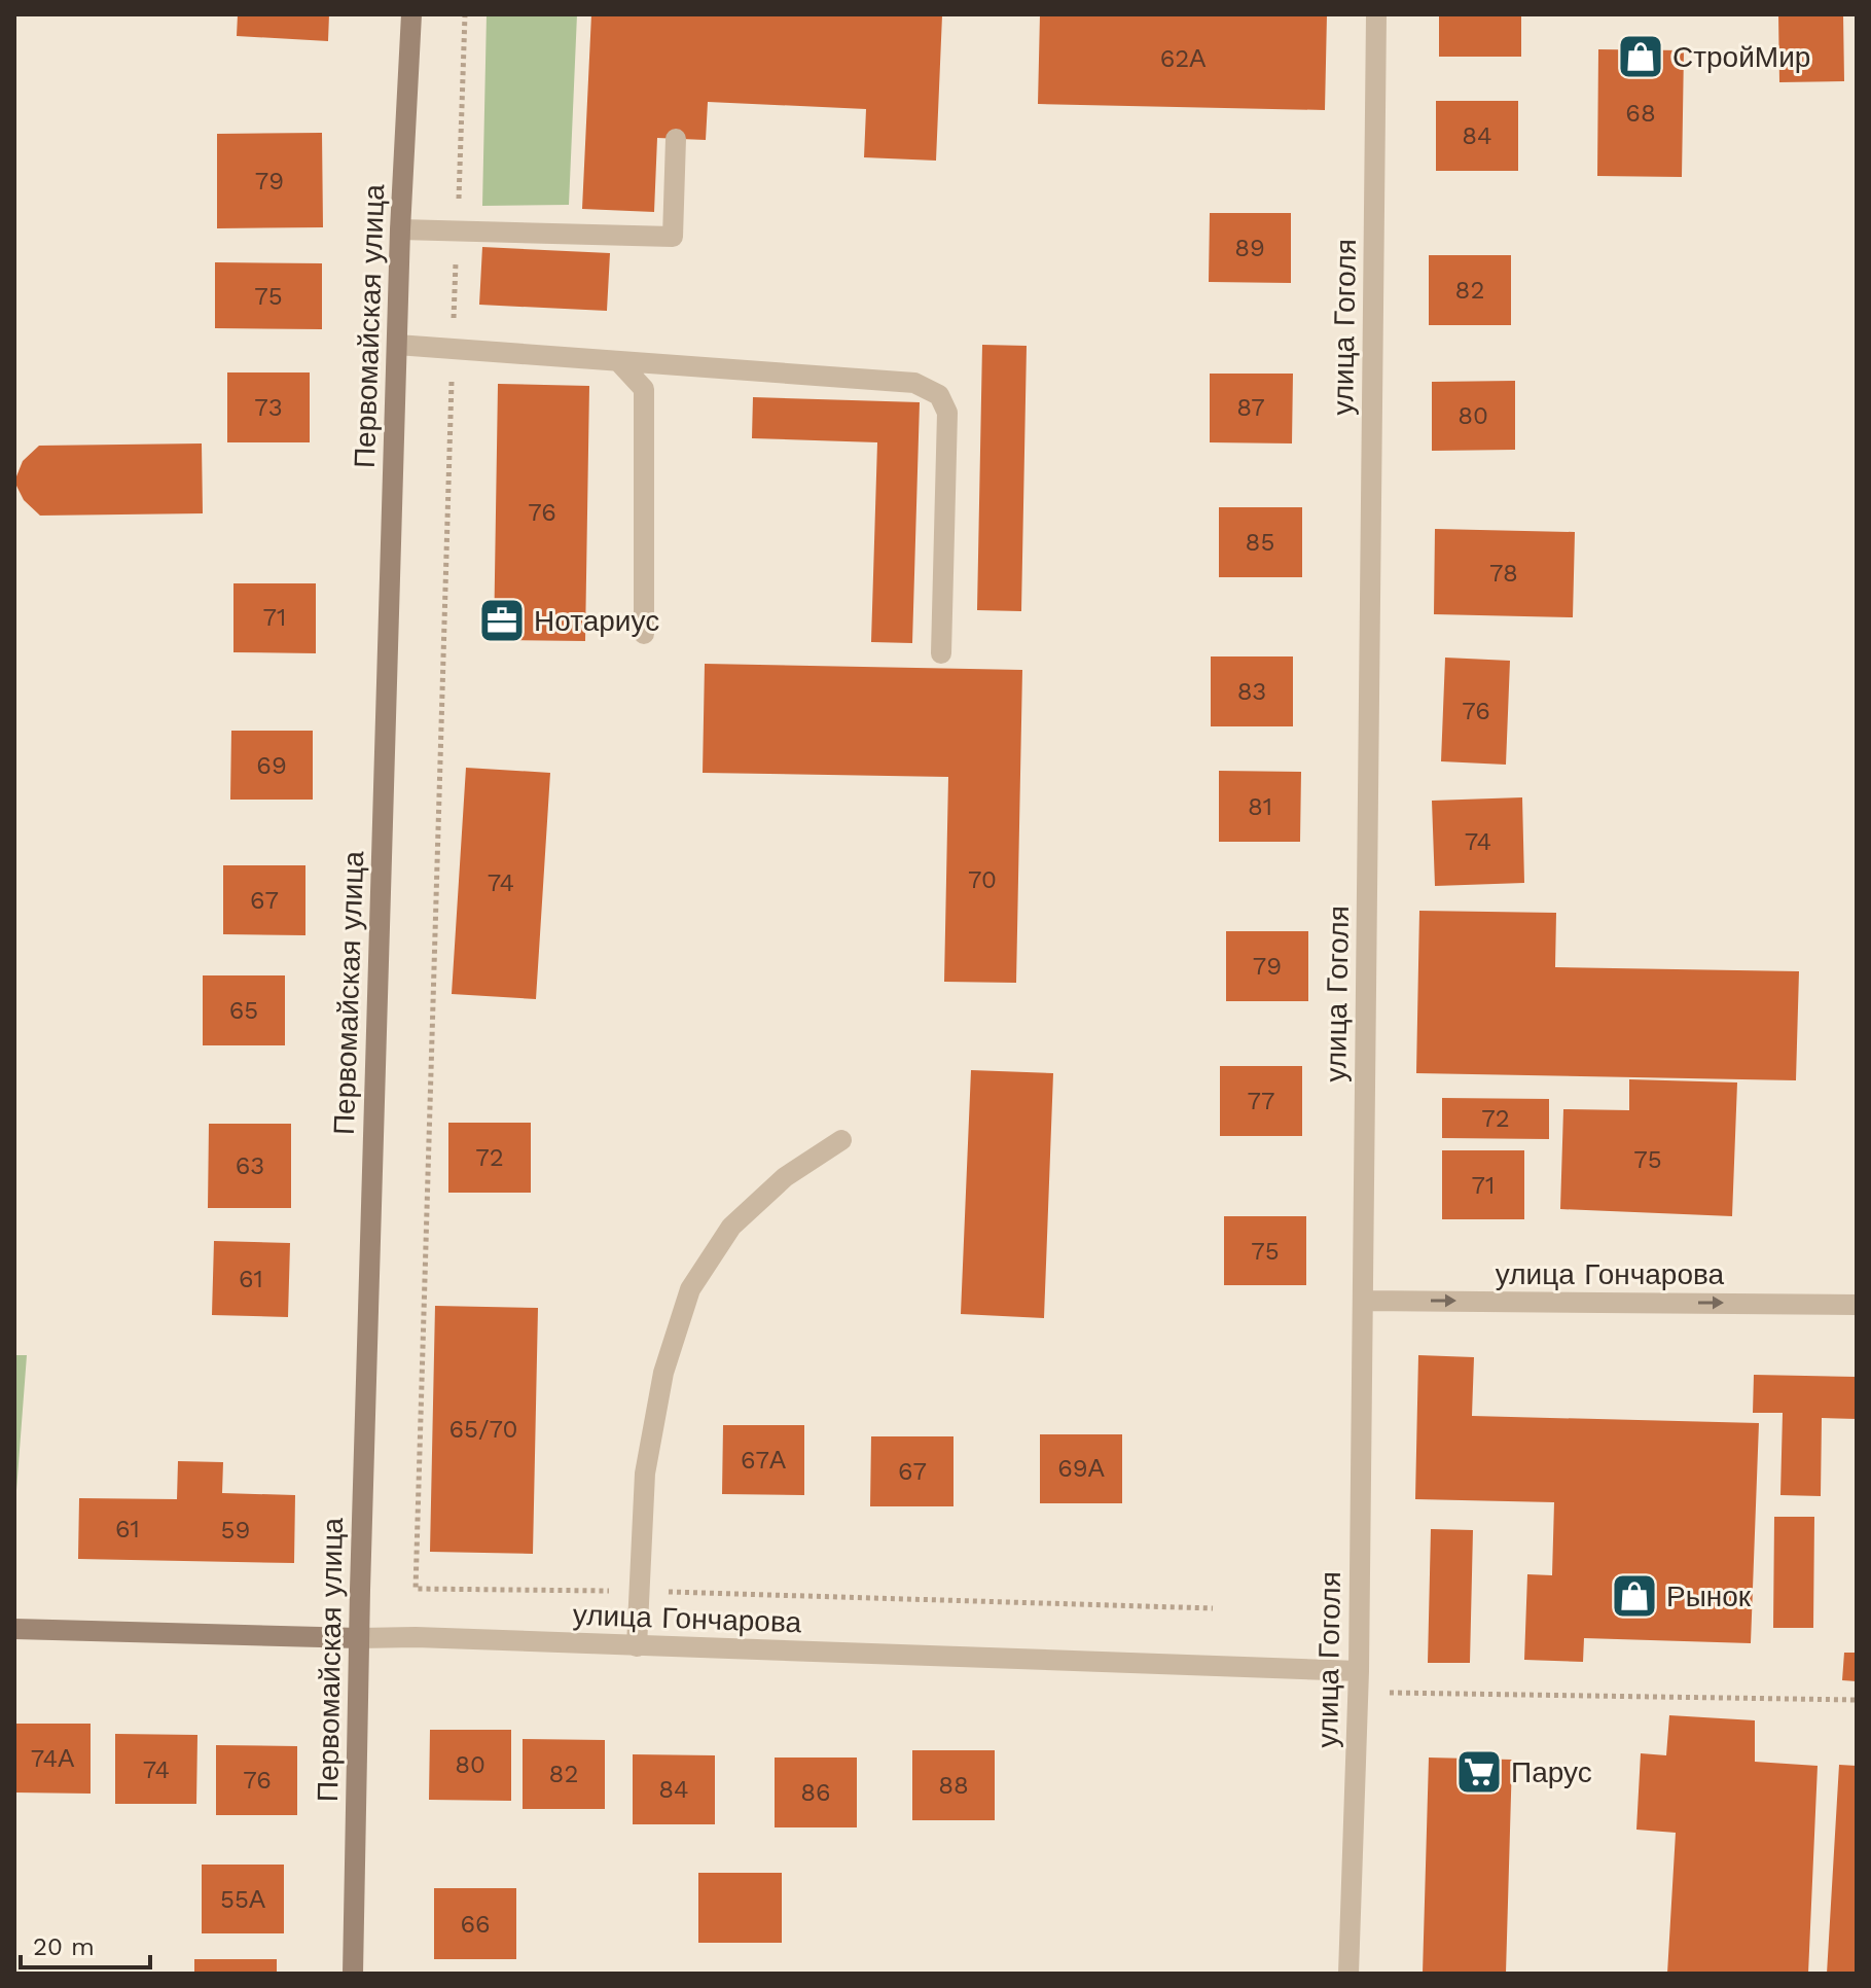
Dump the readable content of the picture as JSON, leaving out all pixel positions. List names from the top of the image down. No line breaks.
{"streets":{"main road":["Первомайская улица","улица Гончарова"],"street":["улица Гоголя"]},"crossings":[["Первомайская улица","улица Гончарова"],["улица Гоголя","улица Гончарова"]],"places":{"shop":["СтройМир","Рынок"],"office":["Нотариус"],"supermarket":["Парус"]},"house_numbers":["62А","68","84","79","89","82","75","73","87","80","76","85","78","71","83","76","69","81","74","70","74","67","79","65","77","72","72","75","63","71","75","61","65/70","67А","69А","67","61","59","74А","80","74","82","76","88","84","86","55А","66"],"scale_bar":"20 m"}
